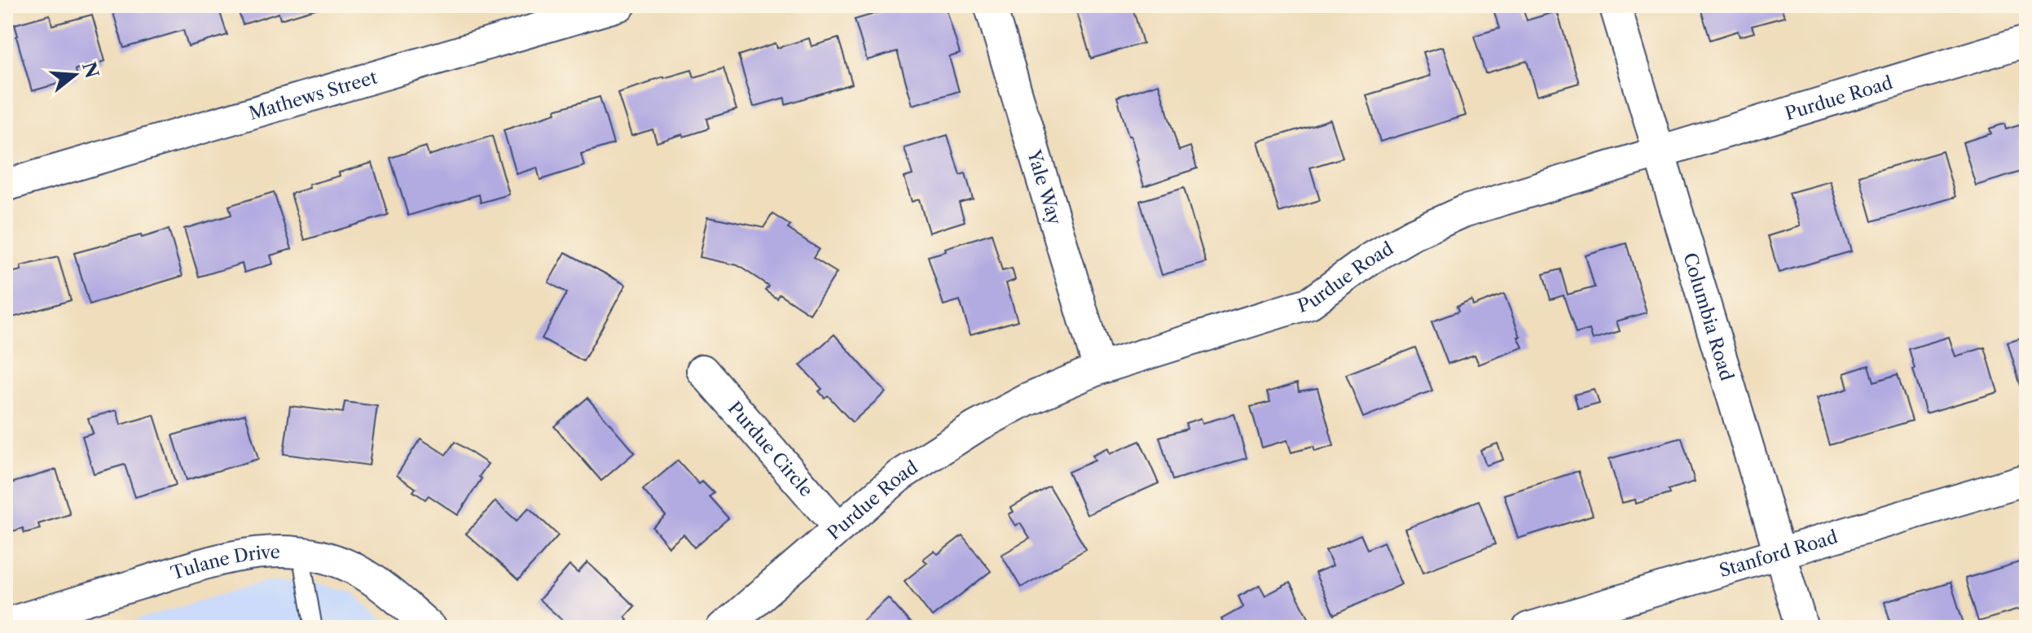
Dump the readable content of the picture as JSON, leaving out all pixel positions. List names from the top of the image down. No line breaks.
{"streets":{"street":["Mathews Street","Purdue Road","Yale Way","Columbia Road","Purdue Circle","Stanford Road","Tulane Drive"]},"crossings":[["Purdue Road","Yale Way"],["Purdue Road","Columbia Road"],["Purdue Road","Purdue Circle"],["Columbia Road","Stanford Road"]],"north":"right"}
